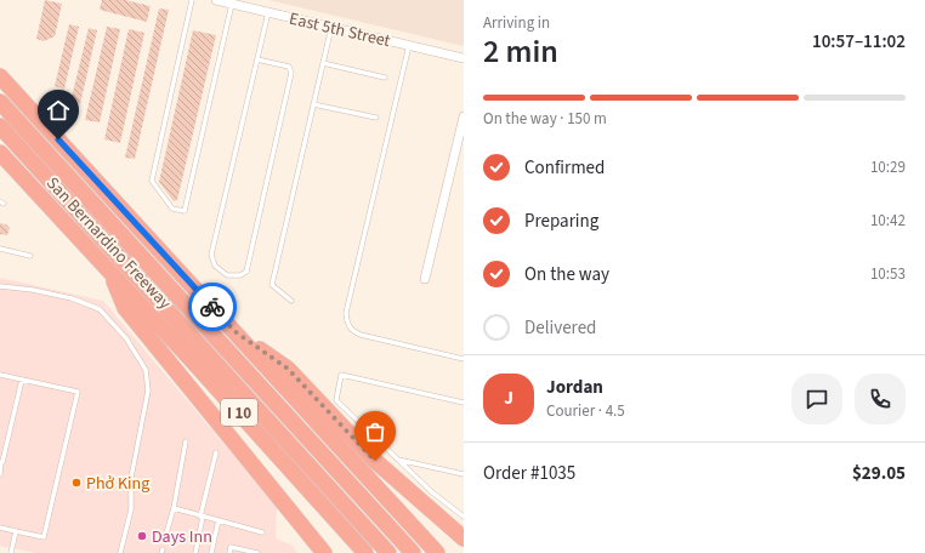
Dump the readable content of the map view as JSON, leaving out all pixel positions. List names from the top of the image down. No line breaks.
{"streets":{"highway":["San Bernardino Freeway","I 10"],"street":["East 5th Street"]},"places":["Phở King","Days Inn"],"page":{"heading":["2 min","Arriving in","10:57–11:02"],"panel":["Jordan","Courier · 4.5","Order #1035","$29.05"],"bar":"On the way · 150 m","list":[["Confirmed","10:29"],["Preparing","10:42"],["On the way","10:53"],"Delivered"],"round":"J"}}
